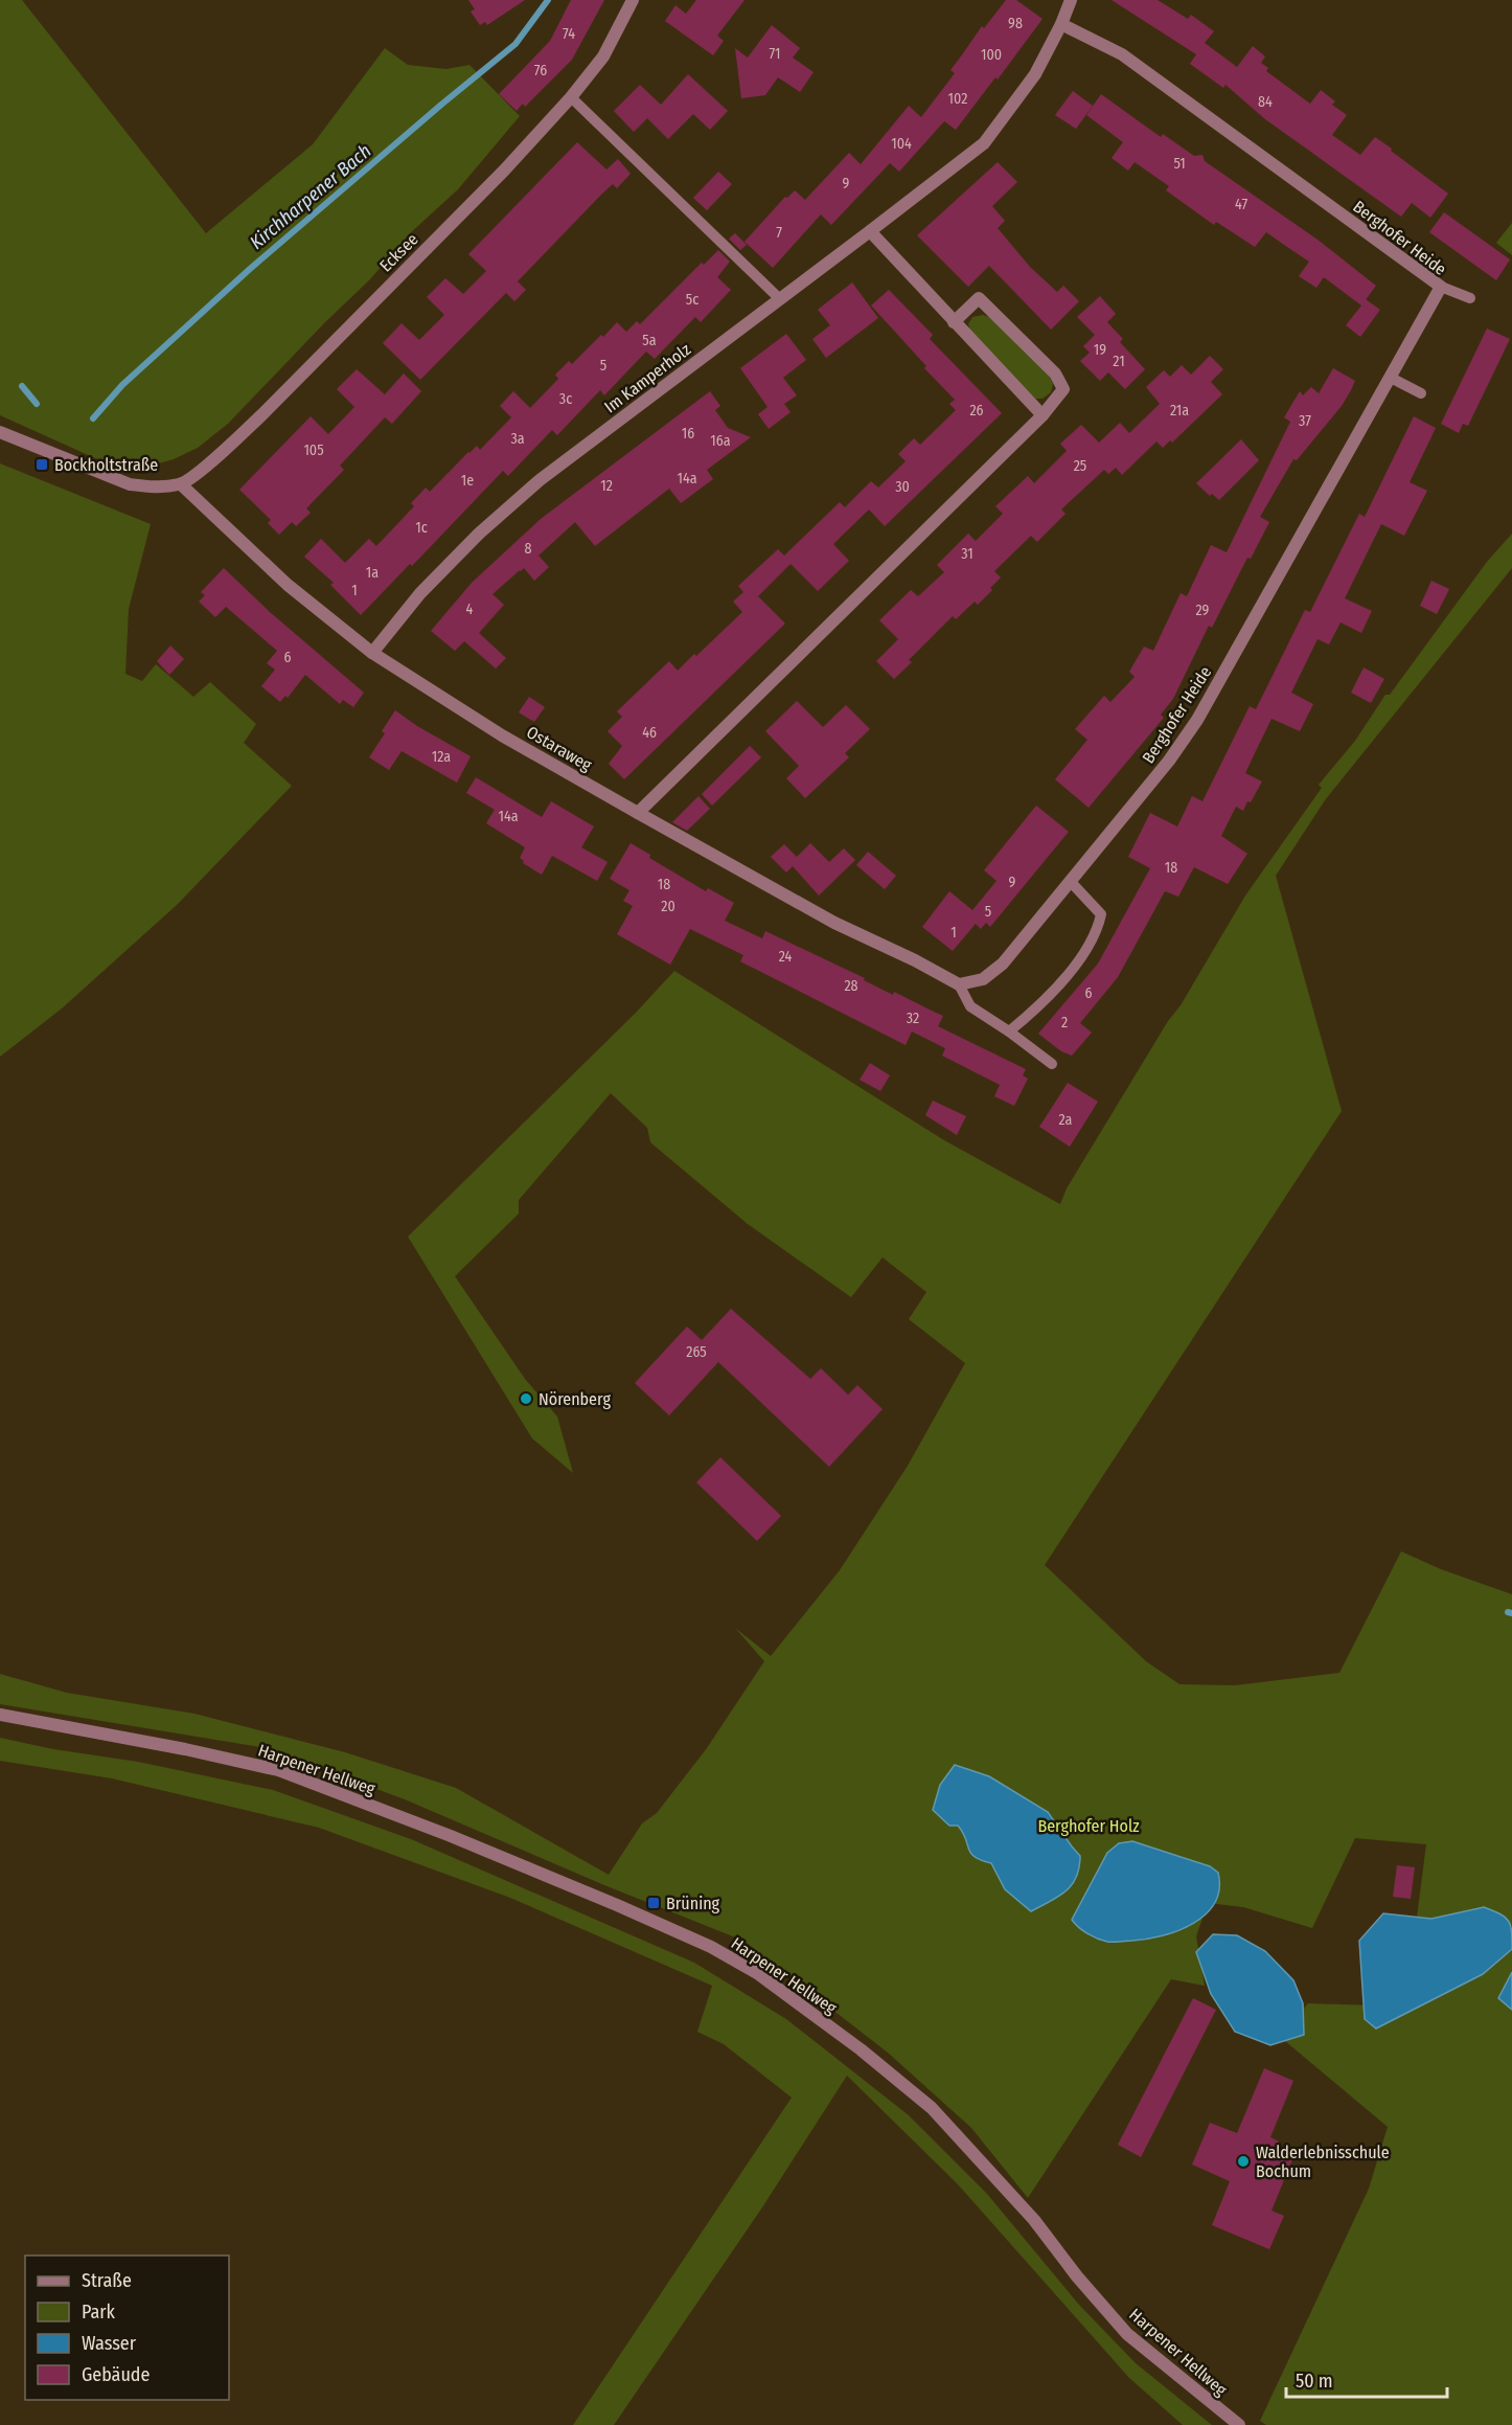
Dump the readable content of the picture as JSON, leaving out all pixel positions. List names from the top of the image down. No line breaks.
{"streets":{"street":["Berghofer Heide","Ecksee","Im Kamperholz","Ostaraweg","Harpener Hellweg"]},"crossings":[["Berghofer Heide","Ostaraweg"],["Ecksee","Ostaraweg"],["Im Kamperholz","Ostaraweg"]],"water":["Kirchharpener Bach"],"parks":["Berghofer Holz"],"places":{"transit":["Bockholtstraße","Brüning"],"other":["Nörenberg","Walderlebnisschule Bochum"]},"house_numbers":["98","74","71","100","76","102","84","104","51","9","47","7","5c","5a","19","21","5","3c","26","21a","37","16","3a","16a","105","25","14a","1e","12","30","1c","8","31","1a","1","4","29","6","46","12a","14a","18","9","18","20","5","1","24","28","6","32","2","2a","265"],"legend":["Straße","Park","Wasser","Gebäude"],"scale_bar":"50 m"}
